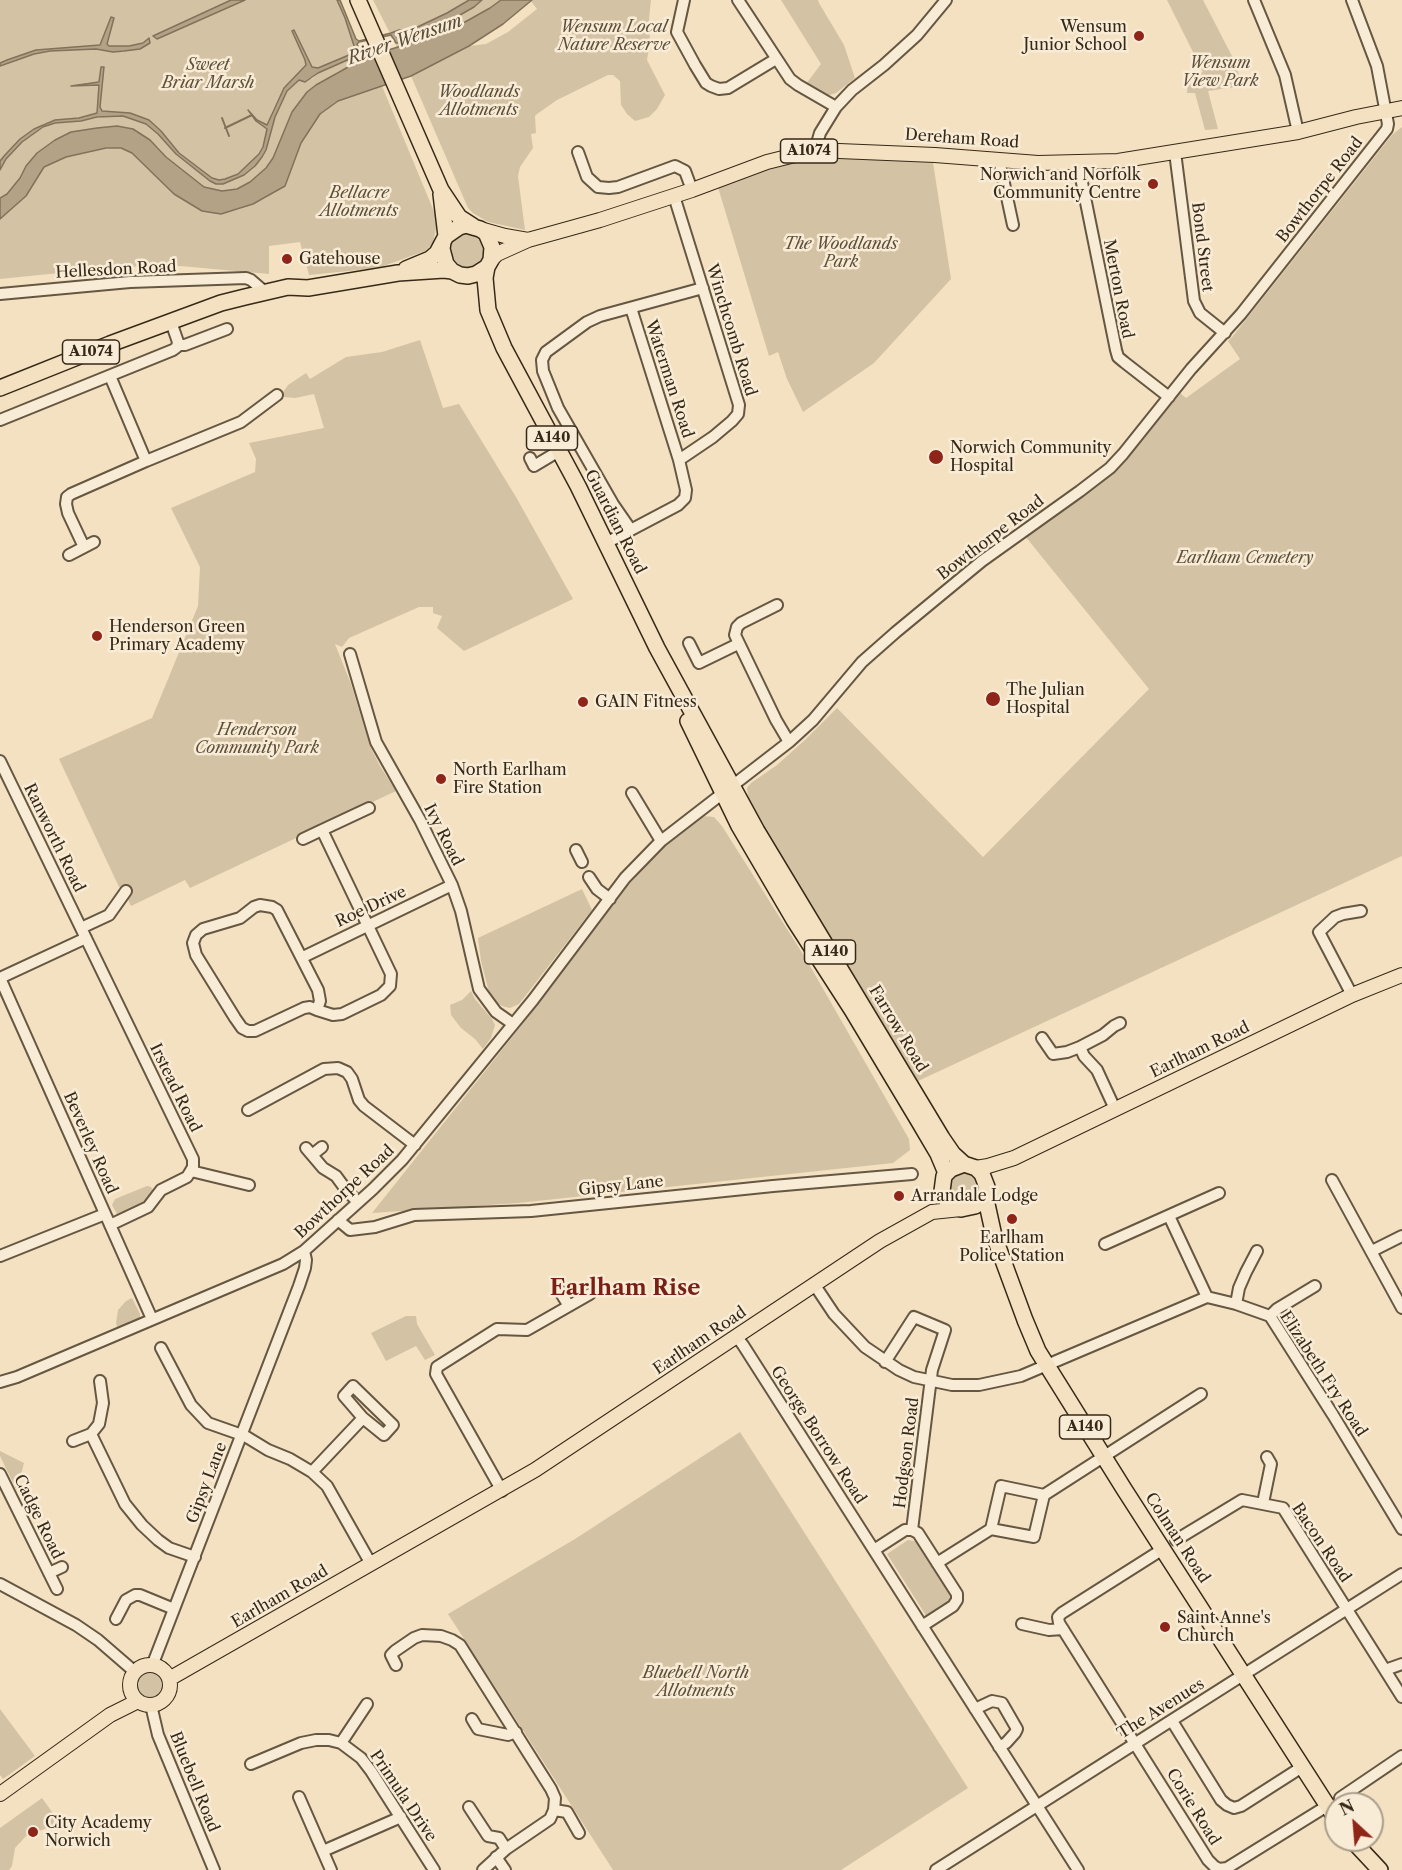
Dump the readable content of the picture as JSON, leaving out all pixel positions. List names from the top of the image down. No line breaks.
{"streets":{"highway":["Dereham Road","A1074","A140","Guardian Road","Farrow Road","Colman Road"],"main road":["Earlham Road"],"street":["Bowthorpe Road","Bond Street","Hellesdon Road","Merton Road","Winchcomb Road","Waterman Road","Ivy Road","Ranworth Road","Roe Drive","Irstead Road","Beverley Road","Gipsy Lane","Elizabeth Fry Road","George Borrow Road","Hodgson Road","Cadge Road","Bacon Road","The Avenues","Bluebell Road","Primula Drive","Corie Road"]},"crossings":[["Dereham Road","Bowthorpe Road"],["Dereham Road","Bond Street"],["Dereham Road","Hellesdon Road"],["Dereham Road","Merton Road"],["Dereham Road","Winchcomb Road"],["Dereham Road","A140"],["Dereham Road","Guardian Road"],["Bowthorpe Road","Bond Street"],["Bowthorpe Road","Merton Road"],["Bowthorpe Road","Guardian Road"],["Bowthorpe Road","Ivy Road"],["Bowthorpe Road","Farrow Road"],["Bowthorpe Road","Beverley Road"],["Bowthorpe Road","Gipsy Lane"],["Winchcomb Road","Waterman Road"],["Waterman Road","Guardian Road"],["A140","Guardian Road"],["Guardian Road","Farrow Road"],["Ivy Road","Roe Drive"],["Ranworth Road","Irstead Road"],["Farrow Road","Earlham Road"],["Farrow Road","Colman Road"],["Earlham Road","Gipsy Lane"],["Earlham Road","George Borrow Road"],["Earlham Road","Colman Road"],["Earlham Road","Bluebell Road"],["Gipsy Lane","Bluebell Road"],["George Borrow Road","The Avenues"],["Colman Road","The Avenues"],["Bacon Road","The Avenues"],["The Avenues","Corie Road"]],"districts":["Earlham Rise"],"water":["River Wensum"],"parks":["Wensum Local Nature Reserve","Wensum View Park","Sweet Briar Marsh","Woodlands Allotments","Bellacre Allotments","The Woodlands Park","Earlham Cemetery","Henderson Community Park","Bluebell North Allotments"],"places":["Wensum Junior School","Norwich and Norfolk Community Centre","Gatehouse","Norwich Community Hospital","Henderson Green Primary Academy","The Julian Hospital","GAIN Fitness","North Earlham Fire Station","Arrandale Lodge","Earlham Police Station","Saint Anne's Church","City Academy Norwich"],"north":"top left"}
